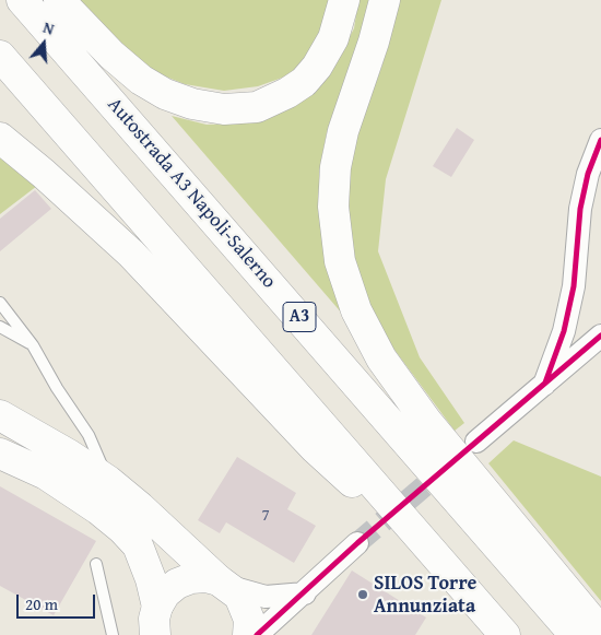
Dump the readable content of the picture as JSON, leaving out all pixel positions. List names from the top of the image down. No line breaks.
{"streets":{"main road":["Autostrada A3 Napoli-Salerno","A3"]},"places":["SILOS Torre Annunziata"],"house_numbers":["7"],"scale_bar":"20 m","north":"top"}
